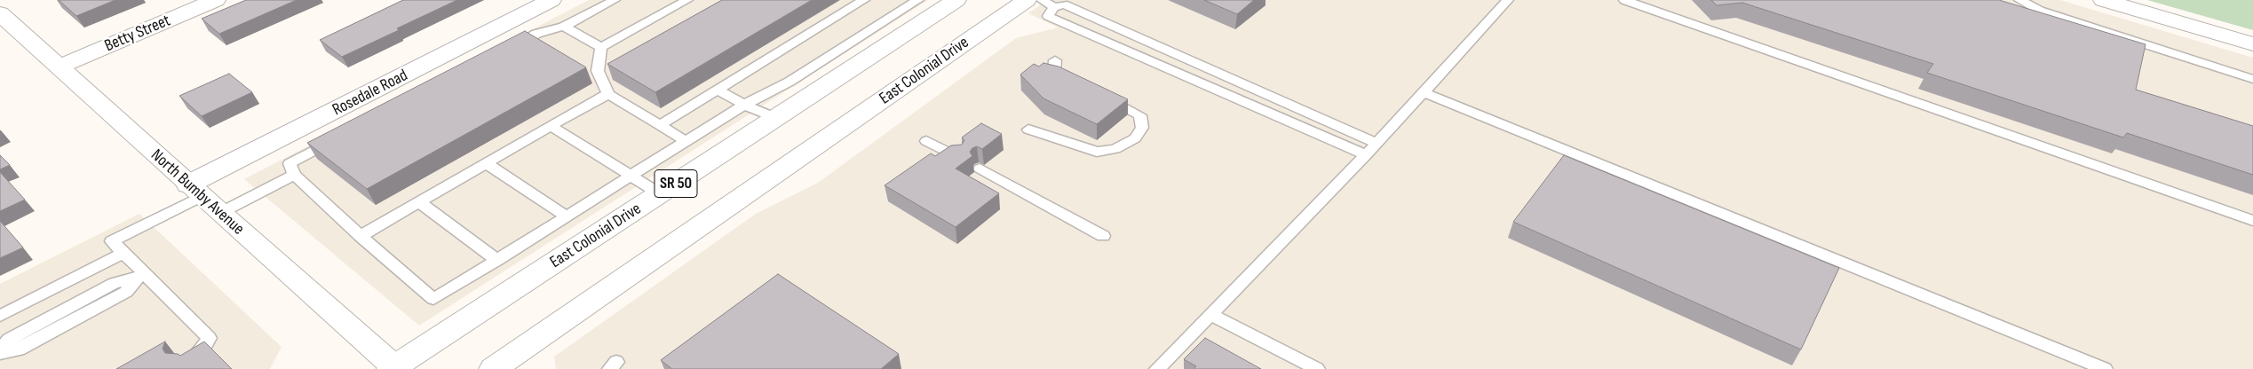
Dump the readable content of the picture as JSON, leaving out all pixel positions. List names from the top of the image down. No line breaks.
{"streets":{"main road":["Betty Street","East Colonial Drive","Rosedale Road","SR 50","North Bumby Avenue"]},"crossings":[["Betty Street","North Bumby Avenue"],["East Colonial Drive","North Bumby Avenue"],["Rosedale Road","North Bumby Avenue"]]}
